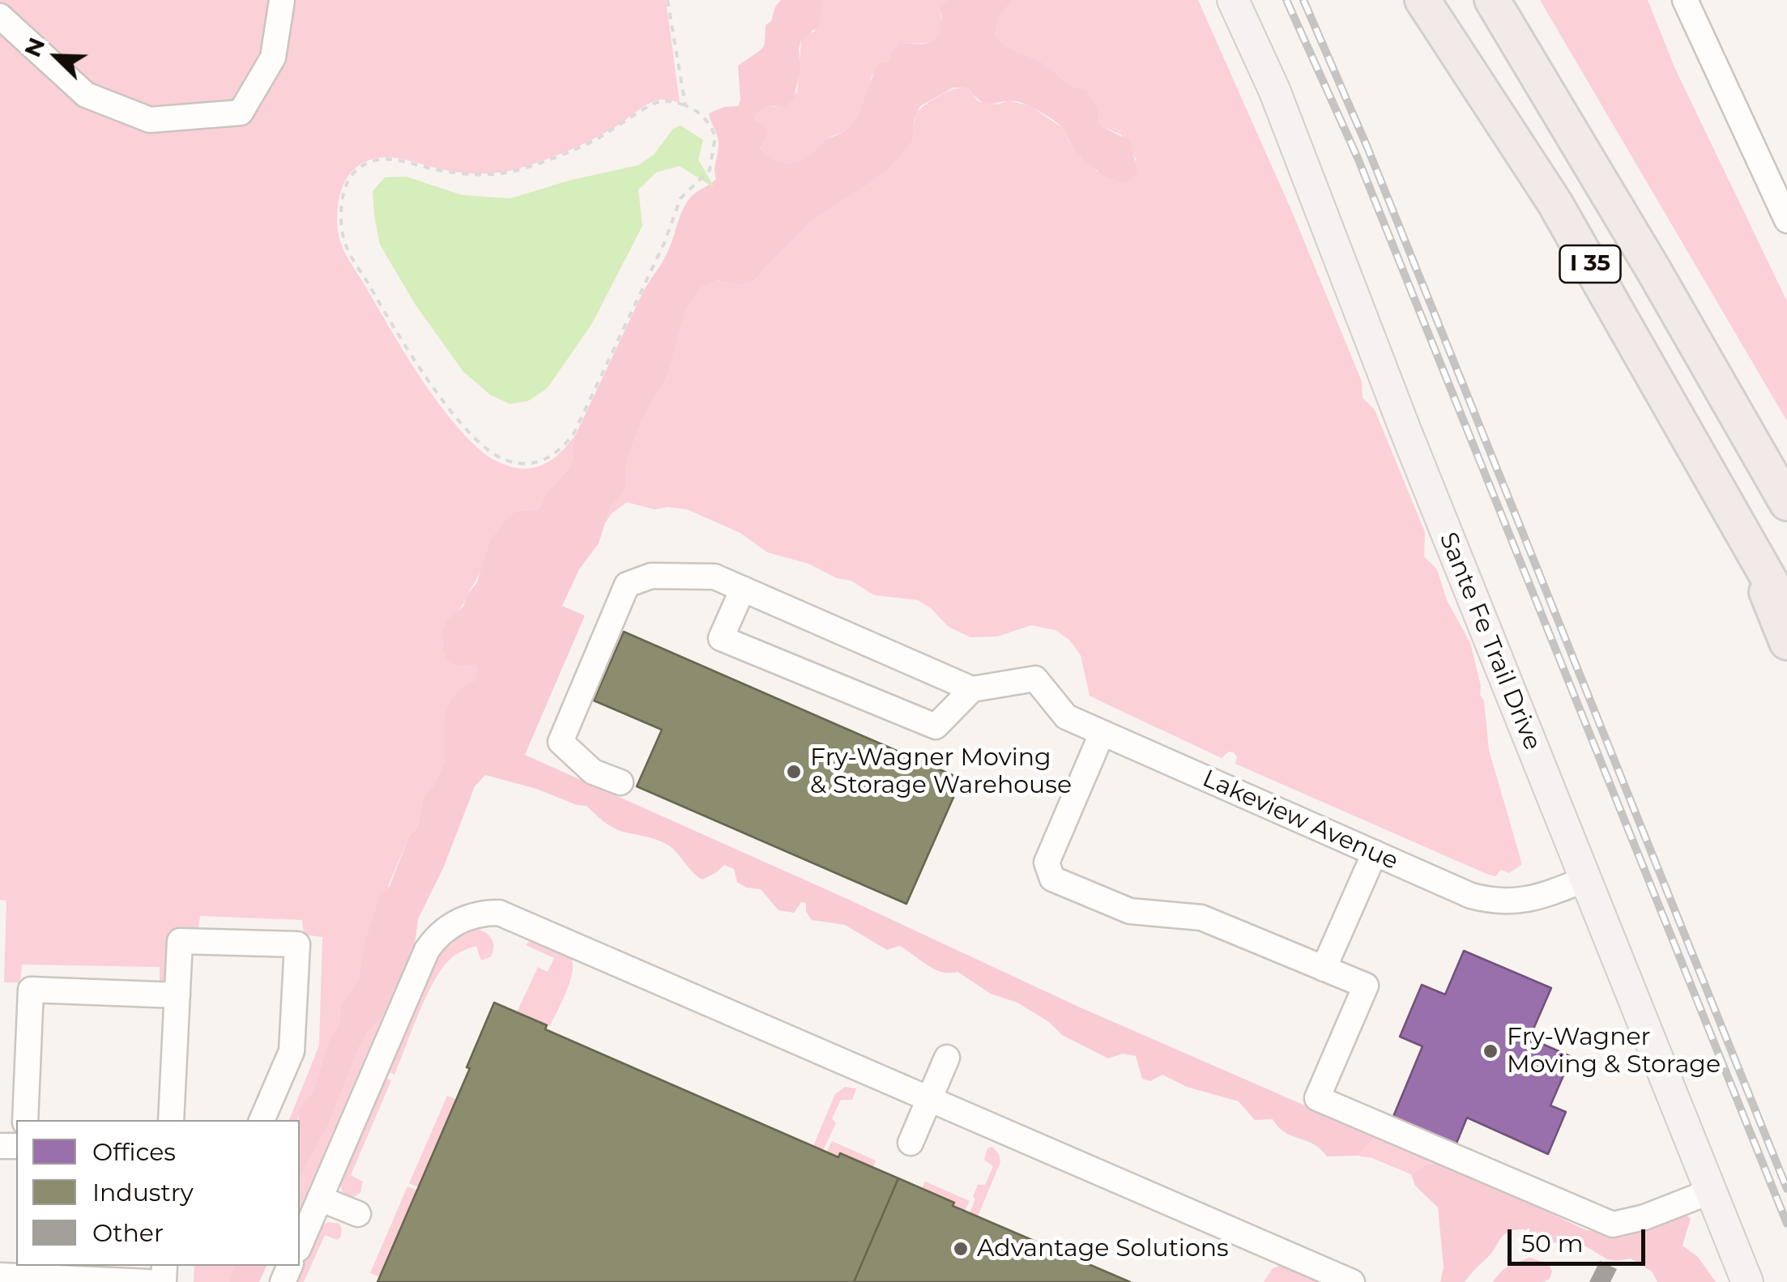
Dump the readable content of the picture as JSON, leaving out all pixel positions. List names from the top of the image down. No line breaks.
{"streets":{"highway":["I 35"],"main road":["Sante Fe Trail Drive"],"street":["Lakeview Avenue"]},"crossings":[["Sante Fe Trail Drive","Lakeview Avenue"]],"places":["Fry-Wagner Moving & Storage Warehouse","Fry-Wagner Moving & Storage","Advantage Solutions"],"legend":["Offices","Industry","Other"],"scale_bar":"50 m","north":"top left"}
